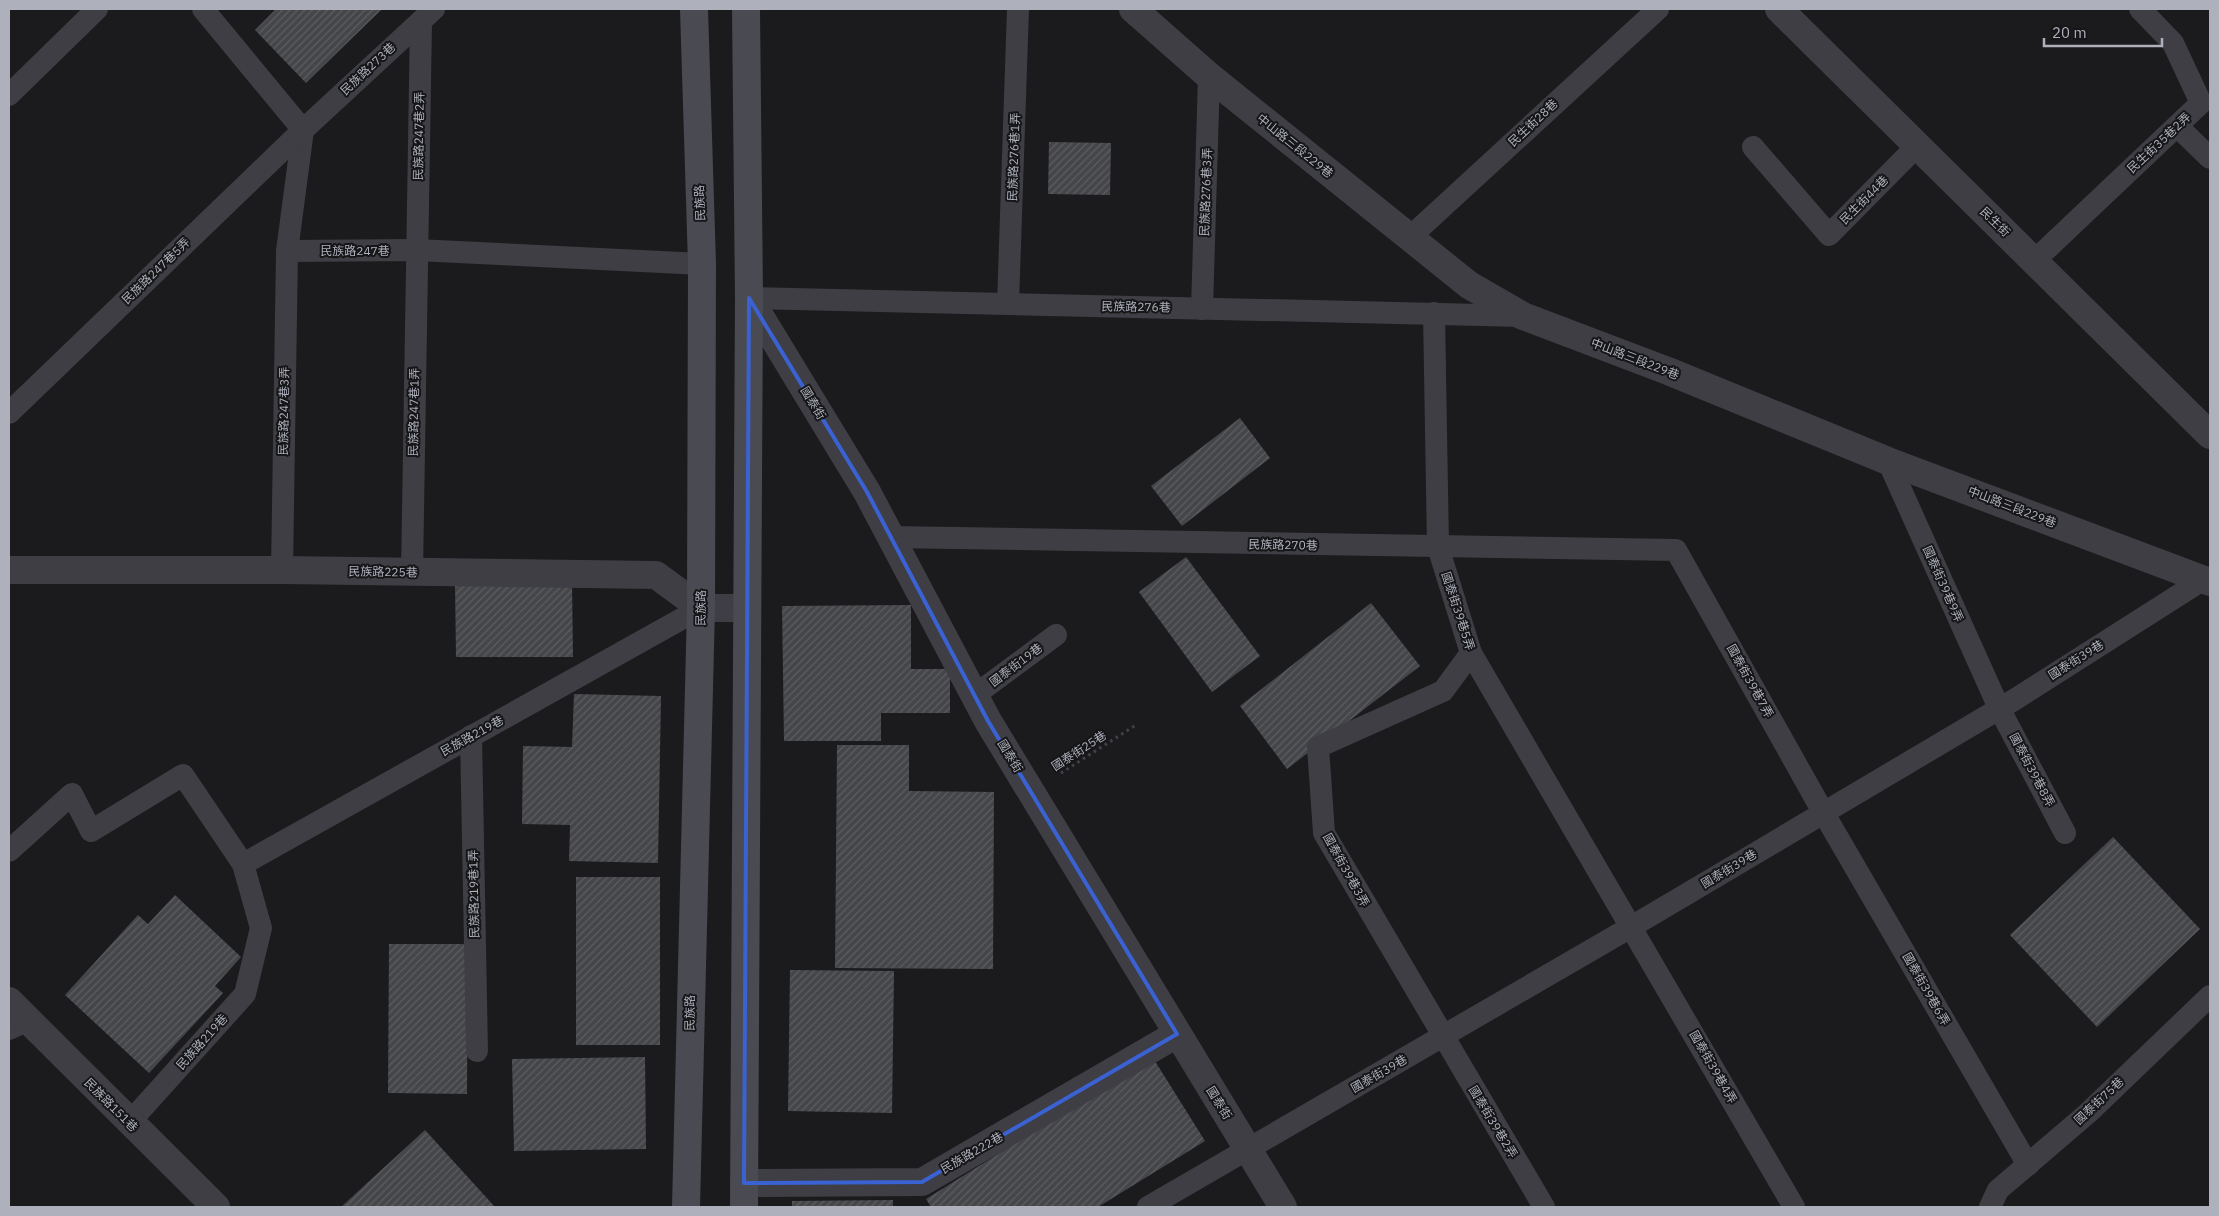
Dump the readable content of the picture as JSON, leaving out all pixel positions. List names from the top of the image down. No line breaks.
{"streets":{"main road":["民族路"],"street":["中山路三段229巷","民生街","國泰街","民族路225巷","民族路151巷","民族路222巷"],"lane":["民族路273巷","民生街28巷","民族路247巷2弄","民生街35巷2弄","民族路276巷1弄","民族路276巷3弄","民生街44巷","民族路247巷","民族路247巷5弄","民族路276巷","民族路247巷3弄","民族路247巷1弄","民族路270巷","國泰街39巷9弄","國泰街39巷5弄","國泰街39巷","國泰街19巷","國泰街39巷7弄","民族路219巷","國泰街39巷8弄","國泰街39巷3弄","民族路219巷1弄","國泰街39巷6弄","國泰街39巷4弄","國泰街75巷","國泰街39巷2弄"],"path":["國泰街25巷"]},"crossings":[["民族路273巷","民族路247巷2弄"],["民族路273巷","民族路247巷5弄"],["民生街28巷","中山路三段229巷"],["民族路247巷2弄","民族路247巷"],["民族路247巷2弄","民族路247巷1弄"],["民生街35巷2弄","民生街"],["中山路三段229巷","民族路276巷3弄"],["中山路三段229巷","民族路276巷"],["中山路三段229巷","國泰街39巷9弄"],["中山路三段229巷","國泰街39巷"],["民族路276巷1弄","民族路276巷"],["民族路276巷3弄","民族路276巷"],["民生街44巷","民生街"],["民族路","民族路247巷"],["民族路","民族路225巷"],["民族路","民族路219巷"],["民族路247巷","民族路247巷3弄"],["民族路247巷","民族路247巷1弄"],["民族路276巷","國泰街"],["民族路276巷","國泰街39巷5弄"],["國泰街","民族路270巷"],["國泰街","國泰街39巷"],["國泰街","國泰街19巷"],["國泰街","國泰街25巷"],["國泰街","民族路222巷"],["民族路247巷3弄","民族路225巷"],["民族路247巷1弄","民族路225巷"],["民族路270巷","國泰街39巷5弄"],["民族路270巷","國泰街39巷7弄"],["民族路225巷","民族路219巷"],["國泰街39巷9弄","國泰街39巷"],["國泰街39巷9弄","國泰街39巷8弄"],["國泰街39巷5弄","國泰街39巷"],["國泰街39巷5弄","國泰街39巷3弄"],["國泰街39巷5弄","國泰街39巷4弄"],["國泰街39巷","國泰街39巷7弄"],["國泰街39巷","國泰街39巷8弄"],["國泰街39巷","國泰街39巷3弄"],["國泰街39巷","國泰街39巷6弄"],["國泰街39巷","國泰街39巷4弄"],["國泰街39巷","國泰街39巷2弄"],["國泰街39巷7弄","國泰街39巷6弄"],["民族路219巷","民族路219巷1弄"],["民族路219巷","民族路151巷"],["國泰街39巷3弄","國泰街39巷2弄"],["國泰街39巷6弄","國泰街75巷"]],"scale_bar":"20 m"}
